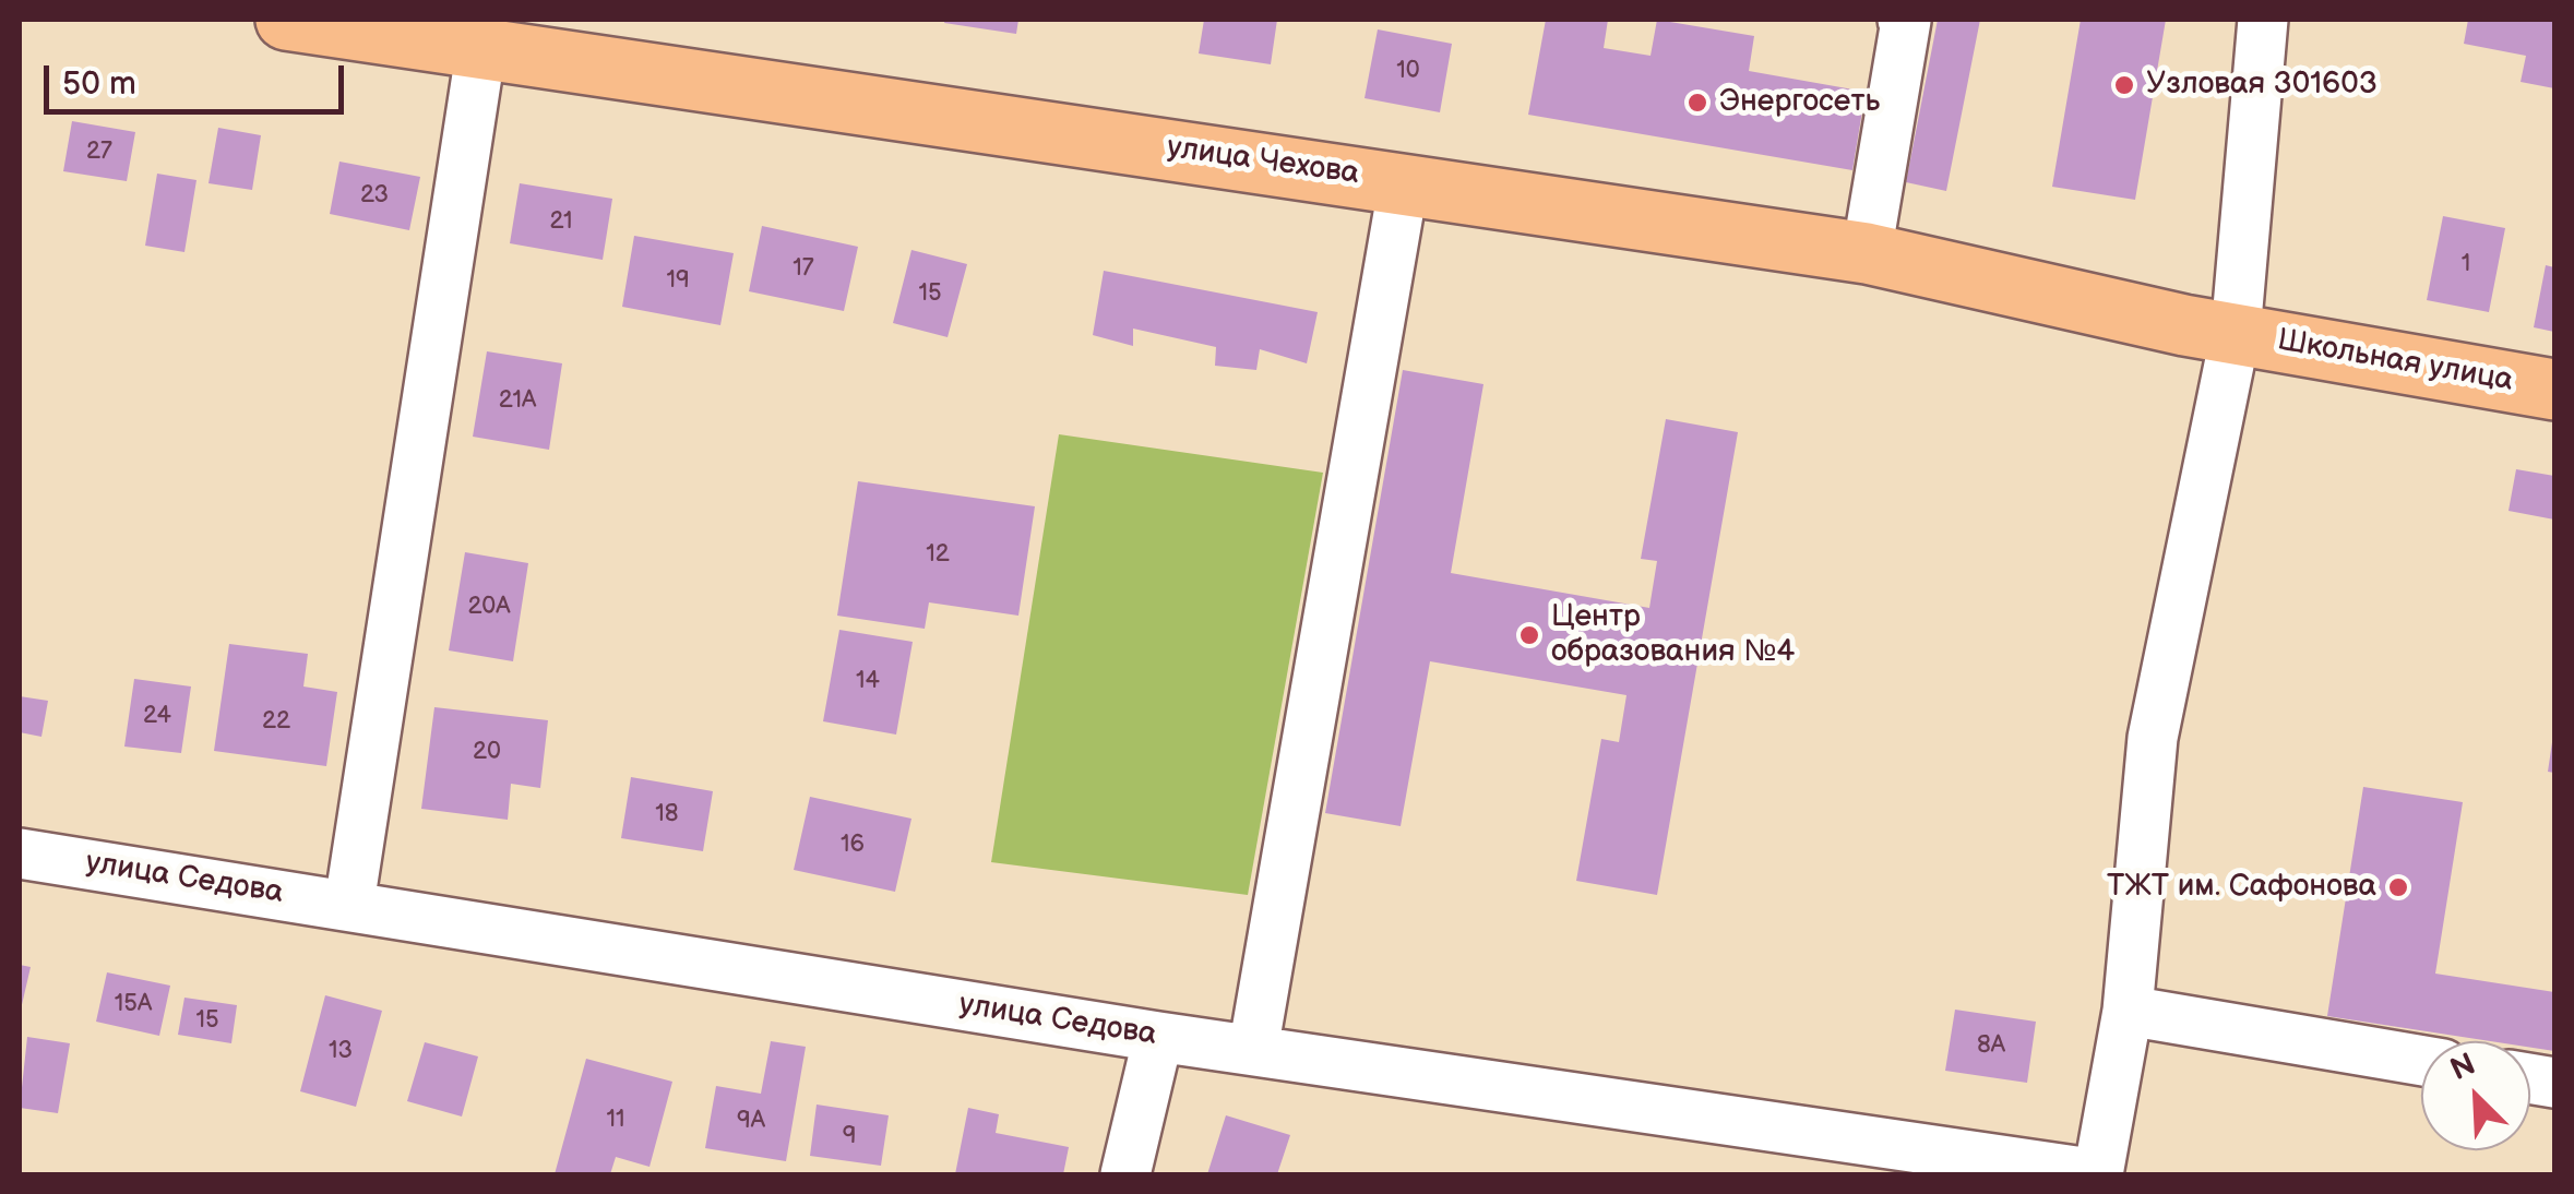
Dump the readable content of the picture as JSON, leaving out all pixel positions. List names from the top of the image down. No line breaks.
{"streets":{"main road":["улица Чехова","Школьная улица"],"street":["улица Седова"]},"crossings":[["улица Чехова","Школьная улица"]],"places":["Узловая 301603","Энергосеть","Центр образования №4","ТЖТ им. Сафонова"],"house_numbers":["10","27","23","21","1","17","19","15","21А","12","20А","14","24","22","20","18","16","15А","15","8А","13","11","9А","9"],"scale_bar":"50 m","north":"top left"}
